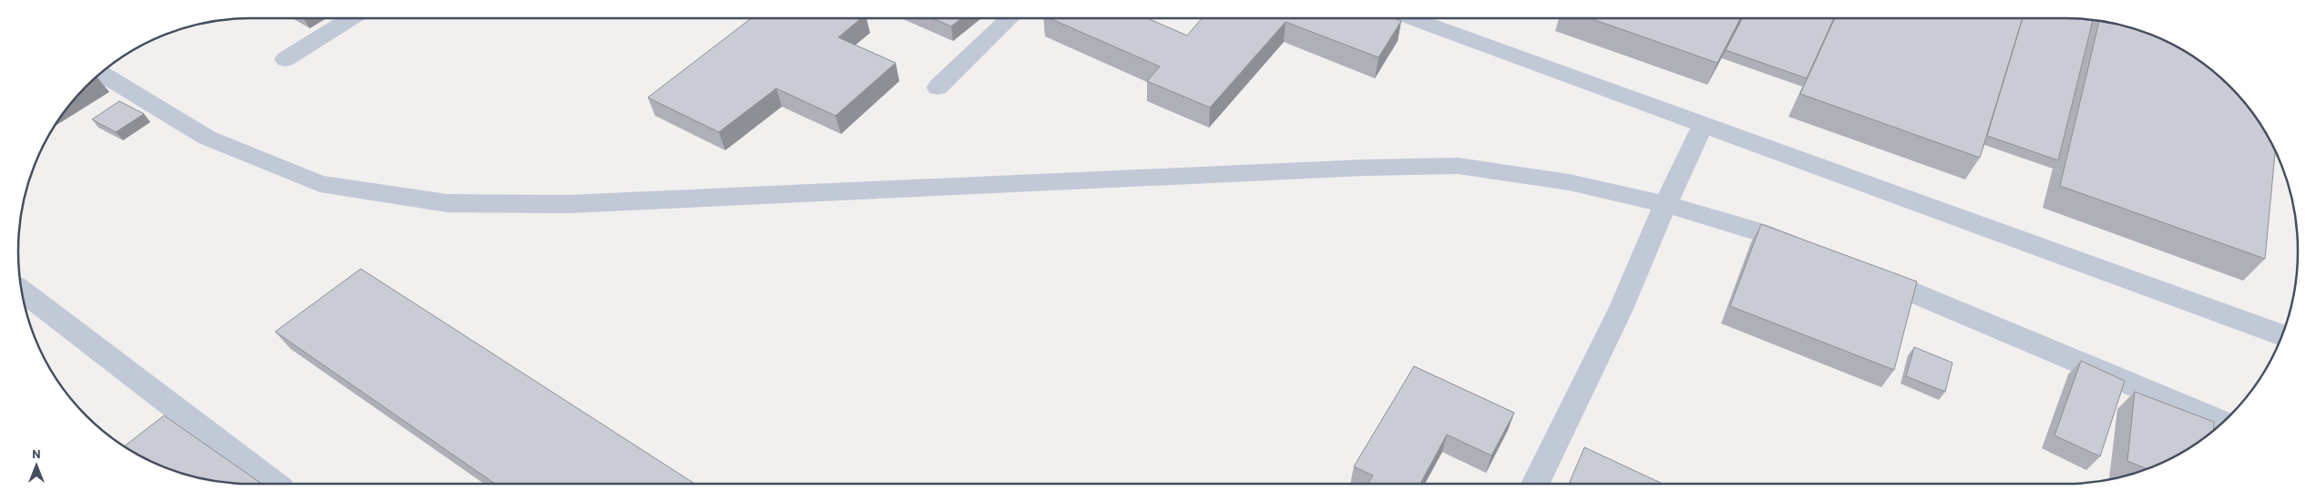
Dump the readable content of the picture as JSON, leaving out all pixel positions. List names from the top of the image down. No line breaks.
{"north":"top"}
